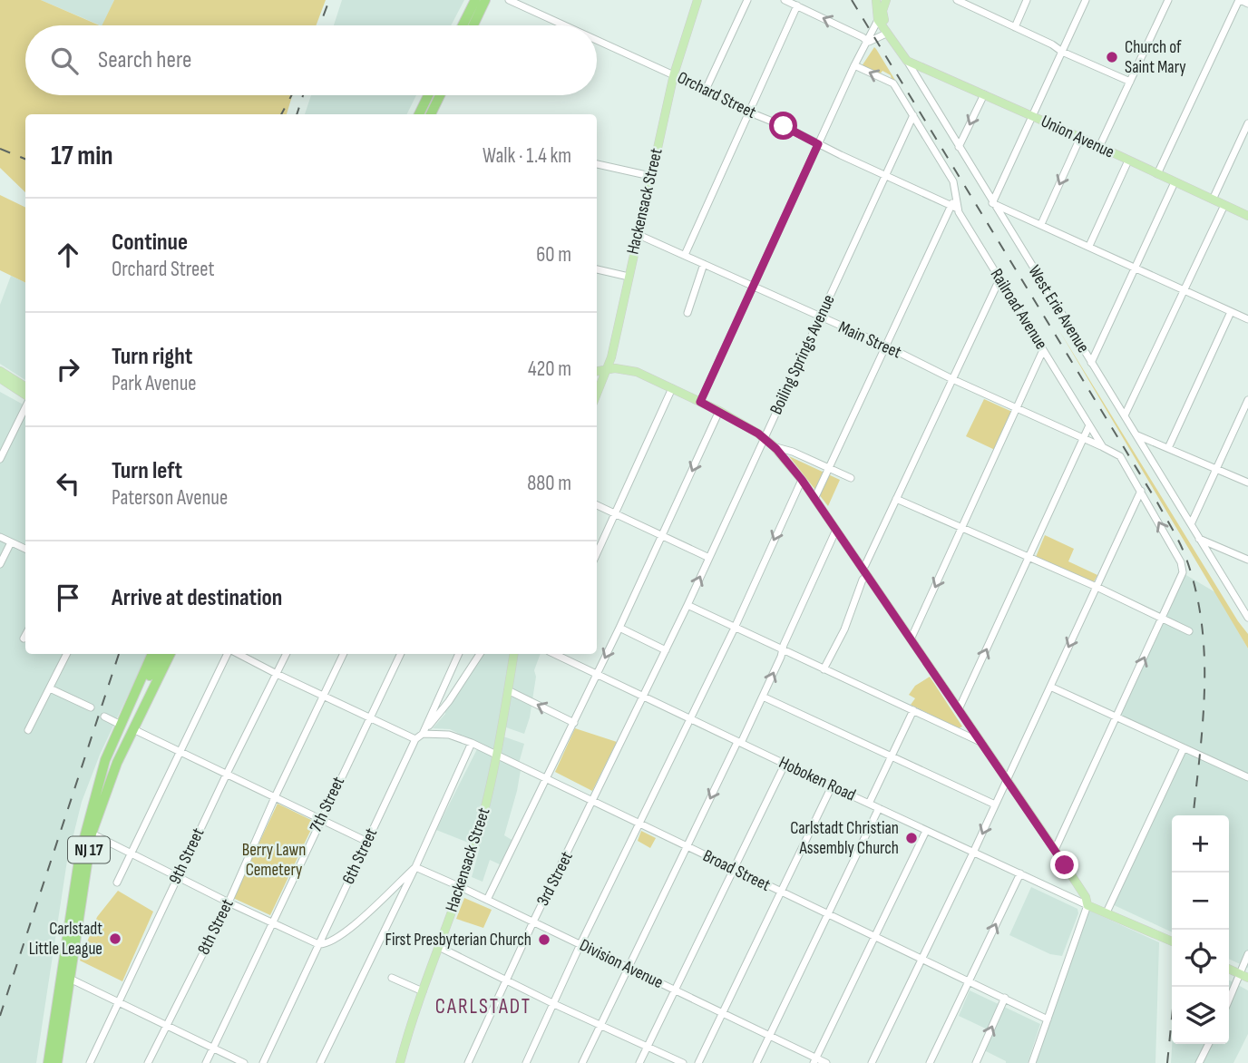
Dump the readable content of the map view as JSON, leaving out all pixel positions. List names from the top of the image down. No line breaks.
{"streets":{"highway":["NJ 17"],"main road":["Union Avenue","Hackensack Street","West Erie Avenue"],"street":["Orchard Street","Railroad Avenue","Main Street","Boiling Springs Avenue","Hoboken Road","7th Street","9th Street","6th Street","Broad Street","3rd Street","8th Street","Division Avenue"]},"crossings":[["Orchard Street","Hackensack Street"],["Orchard Street","Railroad Avenue"],["Orchard Street","Boiling Springs Avenue"],["Union Avenue","West Erie Avenue"],["Hackensack Street","Main Street"],["Hackensack Street","Broad Street"],["Hackensack Street","Division Avenue"],["Railroad Avenue","Main Street"],["Main Street","Boiling Springs Avenue"],["Boiling Springs Avenue","Hoboken Road"],["Boiling Springs Avenue","3rd Street"],["Hoboken Road","3rd Street"],["6th Street","Broad Street"],["Broad Street","3rd Street"],["3rd Street","Division Avenue"]],"districts":["CARLSTADT"],"parks":["Berry Lawn Cemetery"],"places":["Church of Saint Mary","Carlstadt Christian Assembly Church","Carlstadt Little League","First Presbyterian Church"],"page":{"search":"Search here","heading":["17 min","Walk · 1.4 km"],"list":[["Continue","Orchard Street","60 m"],["Turn right","Park Avenue","420 m"],["Turn left","Paterson Avenue","880 m"],"Arrive at destination"],"map_buttons":["+","−"]}}
